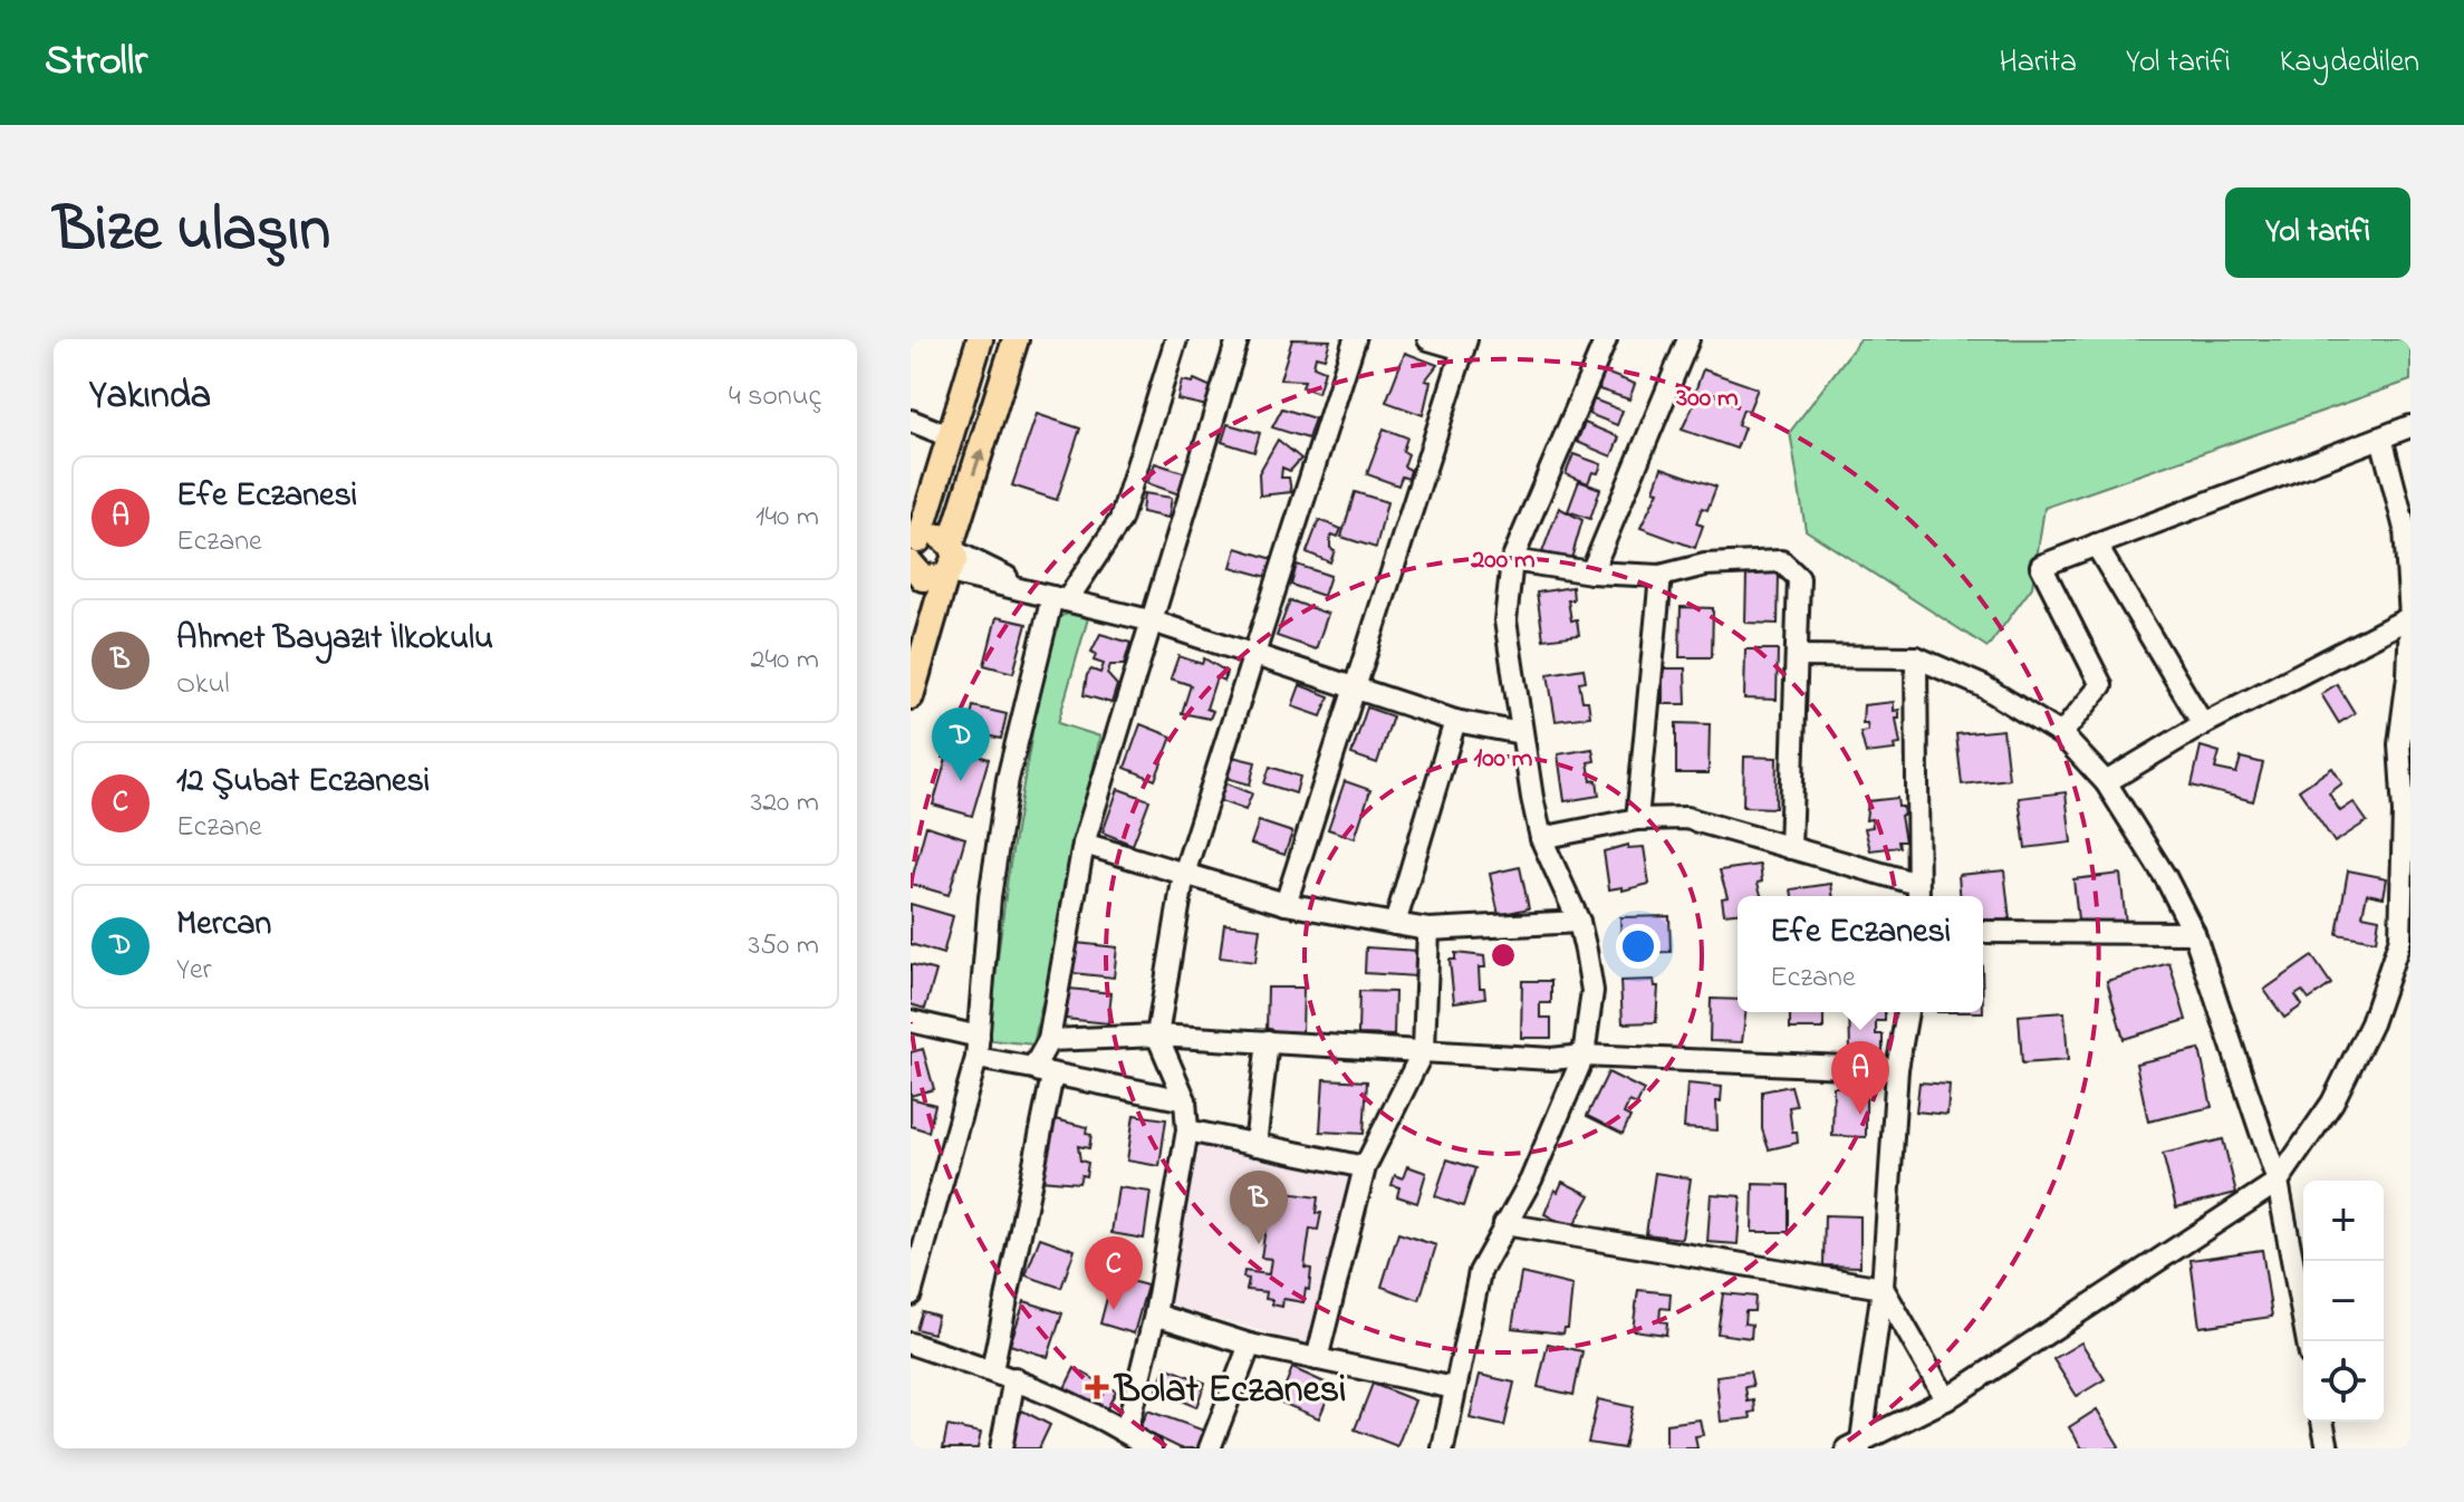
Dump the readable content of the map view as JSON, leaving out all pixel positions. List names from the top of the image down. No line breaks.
{"places":{"health":["Bolat Eczanesi"]},"page":{"header":"Strollr","nav":["Harita","Yol tarifi","Kaydedilen"],"title":"Bize ulaşın","buttons":"Yol tarifi","heading":["Yakında","4 sonuç"],"list":[{"mark":"A","name":"Efe Eczanesi","note":"Eczane","value":"140 m"},{"mark":"B","name":"Ahmet Bayazıt İlkokulu","note":"Okul","value":"240 m"},{"mark":"C","name":"12 Şubat Eczanesi","note":"Eczane","value":"320 m"},{"mark":"D","name":"Mercan","note":"Yer","value":"350 m"}],"pins":["D","A","B","C"],"popup":["Efe Eczanesi","Eczane"],"map_buttons":["+","−"]},"rings":["300 m","200 m","100 m"]}
